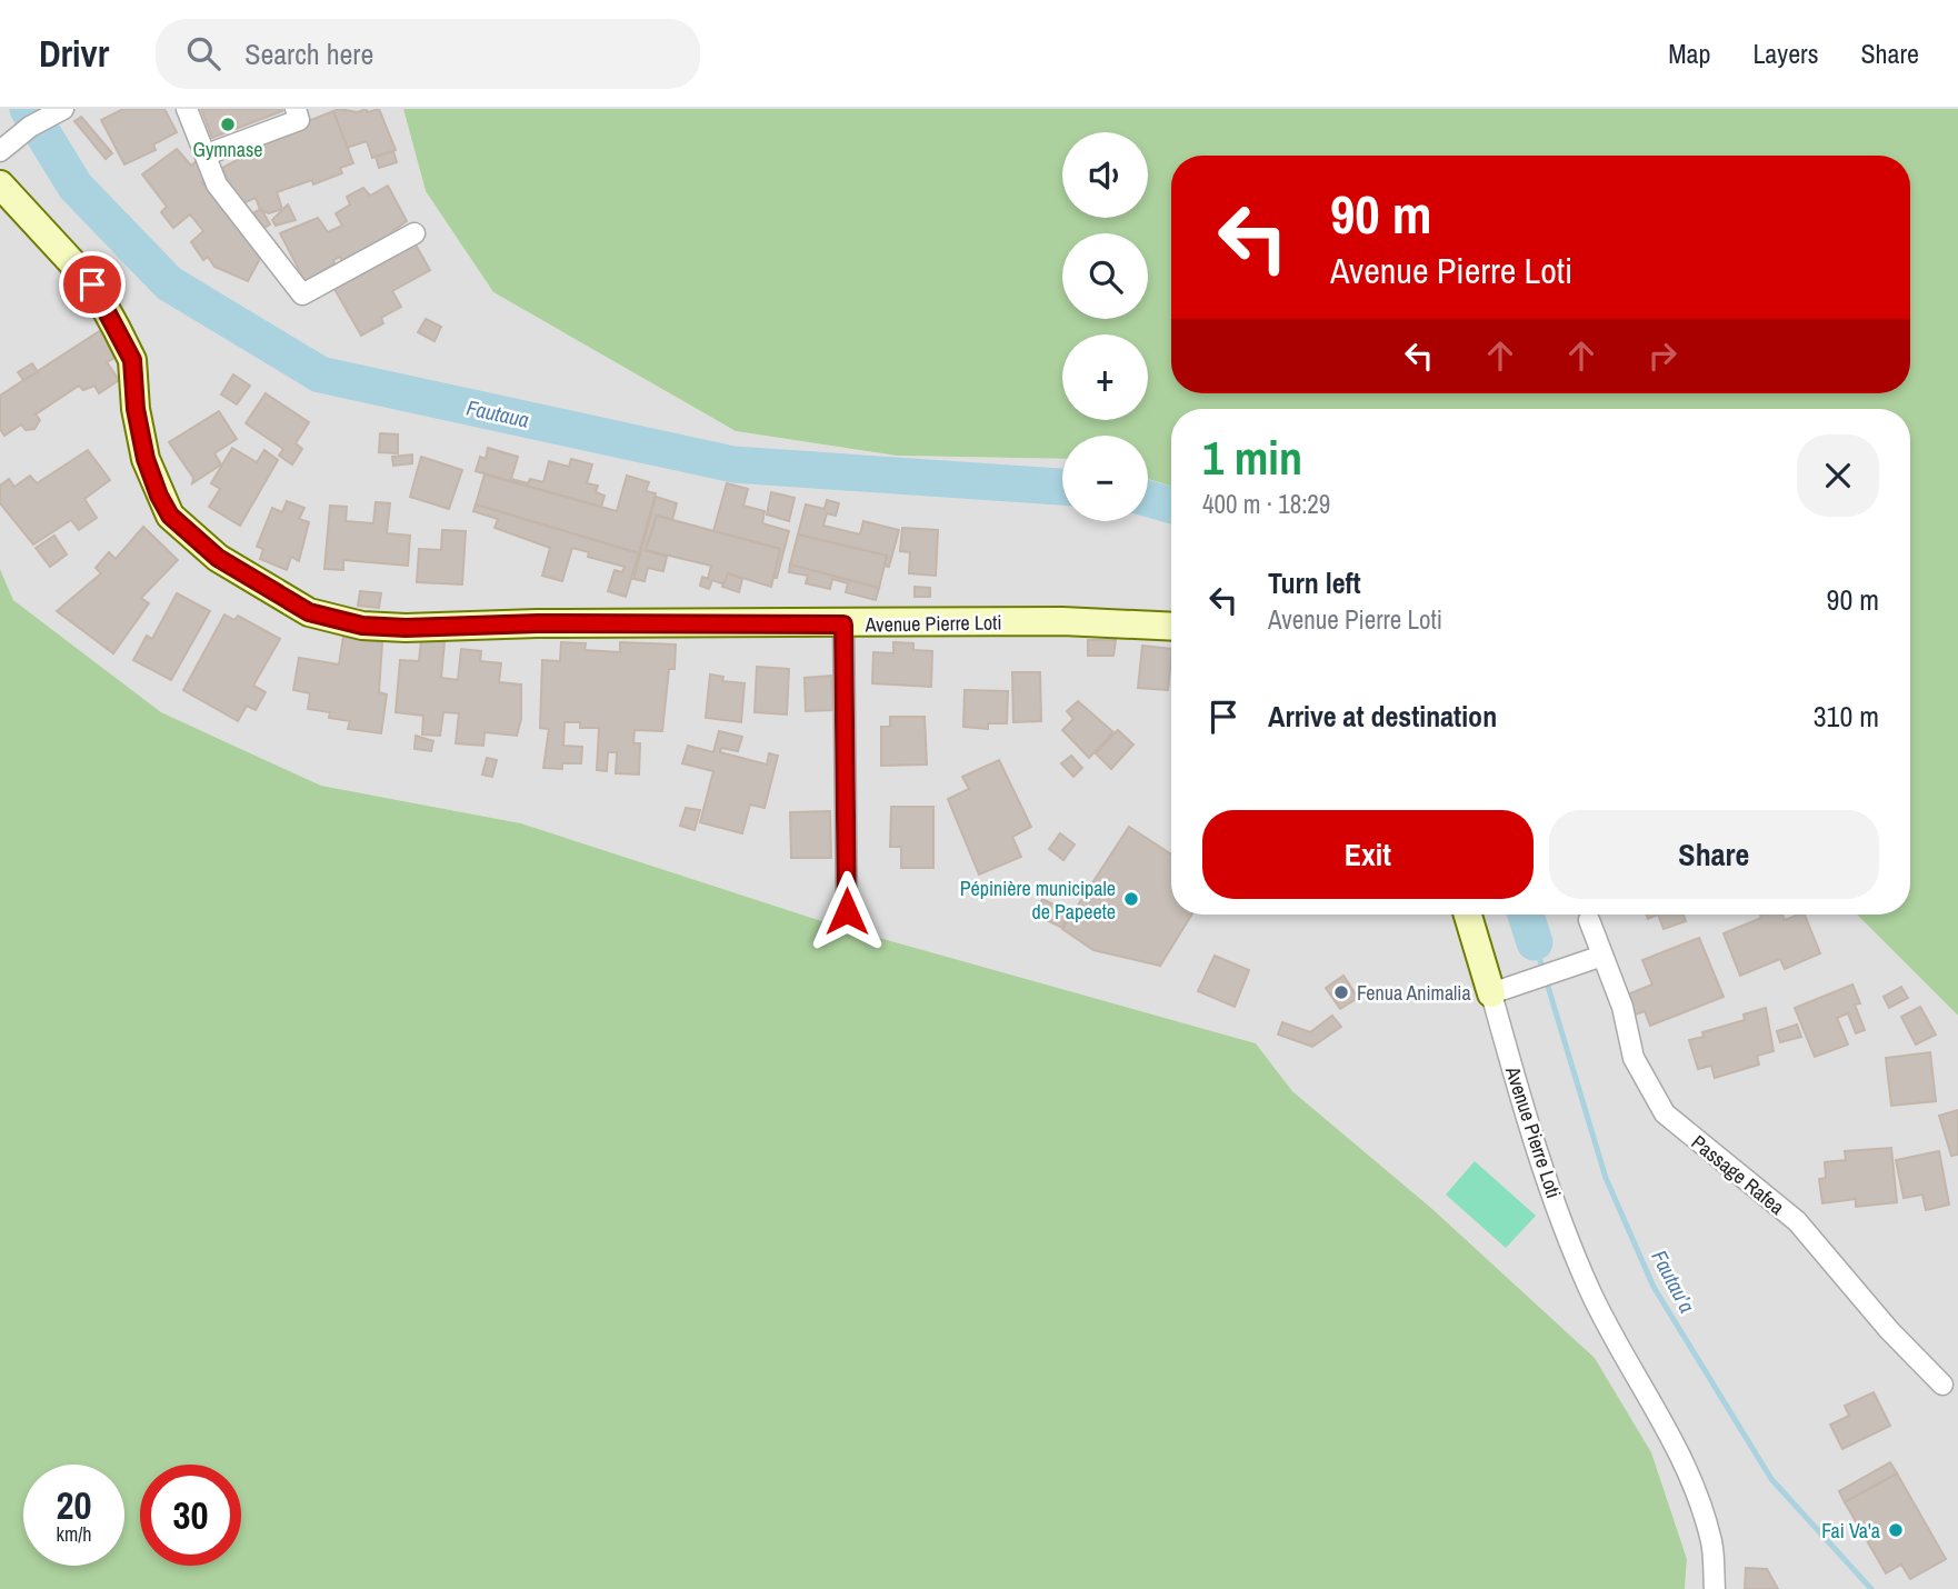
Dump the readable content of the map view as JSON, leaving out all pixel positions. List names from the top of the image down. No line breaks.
{"streets":{"main road":["Avenue Pierre Loti"],"street":["Passage Rafea"]},"water":["Fautaua","Fautau’a"],"places":["Gymnase","Pépinière municipale de Papeete","Fenua Animalia","Fai Va'a"],"page":{"header":"Drivr","search":"Search here","nav":["Map","Layers","Share"],"map_buttons":["+","−"],"turn":["90 m","Avenue Pierre Loti"],"heading":["1 min","400 m · 18:29"],"list":[{"name":"Turn left","note":"Avenue Pierre Loti","value":"90 m"},{"name":"Arrive at destination","value":"310 m"}],"buttons":["Exit","Share"],"speed":"20 km/h","limit":"30"}}
